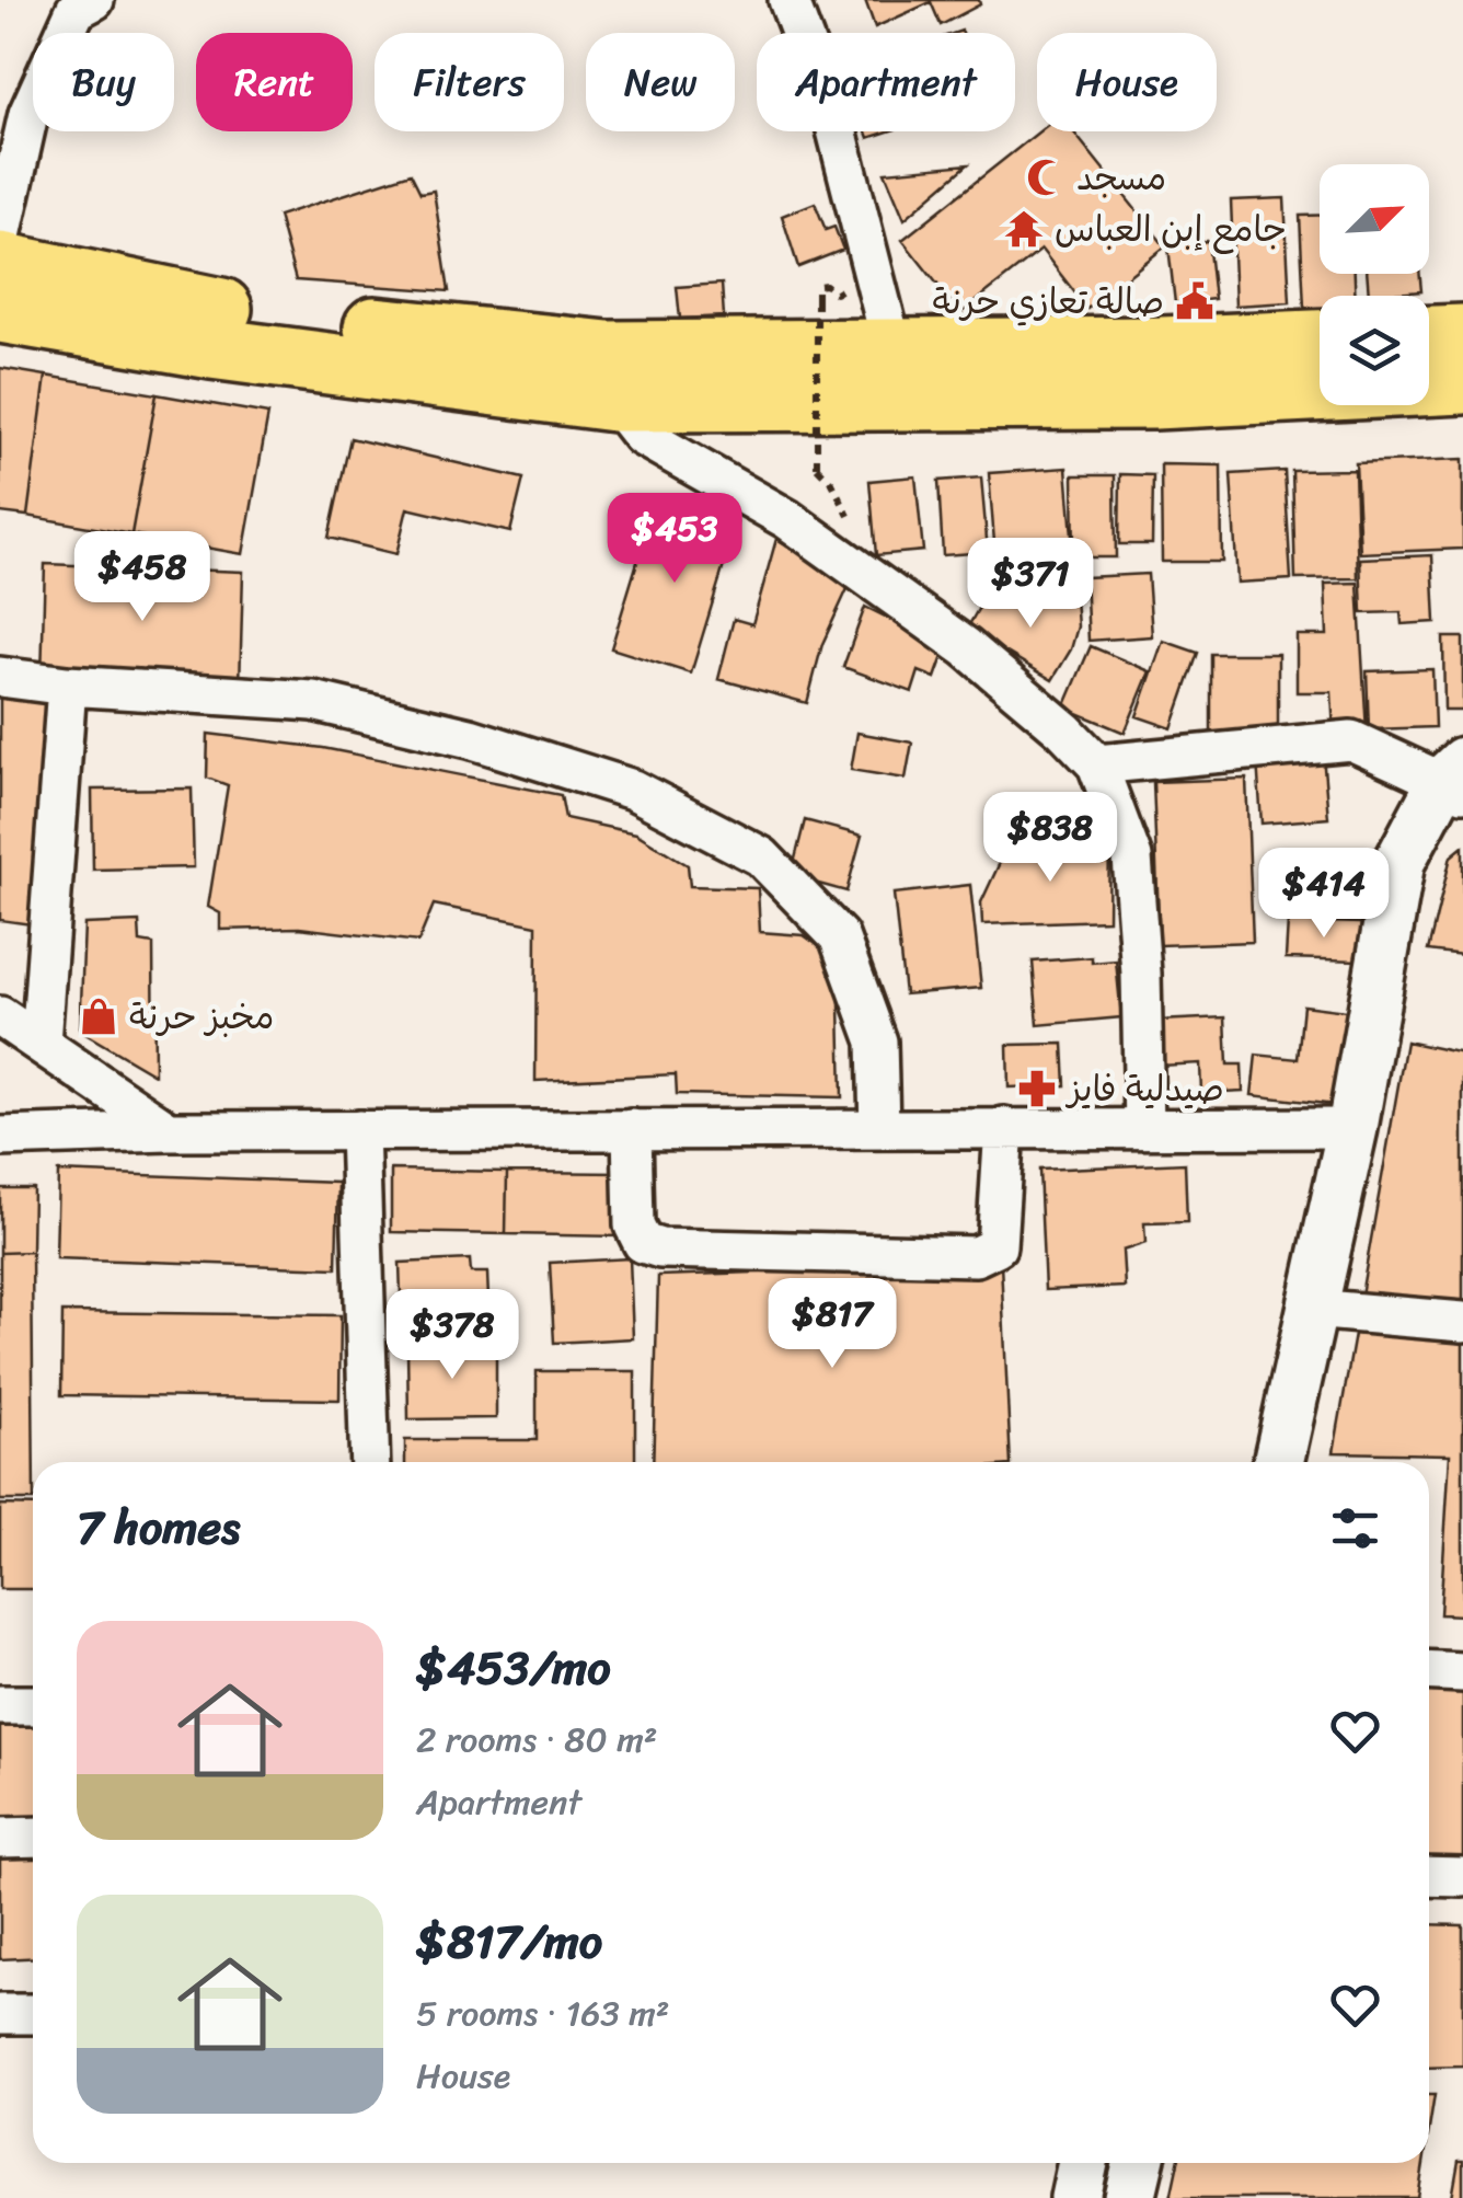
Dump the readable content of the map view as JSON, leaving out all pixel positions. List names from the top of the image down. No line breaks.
{"places":{"mosque":["مسجد"],"temple":["جامع إبن العباس"],"public building":["صالة تعازي حرنة"],"shop":["مخبز حرنة"],"pharmacy":["صيدلية فايز"]},"north":"top right","page":{"chip":["Buy","Rent","Filters","New","Apartment","House"],"price":["$453","$458","$371","$838","$414","$817","$378"],"heading":"7 homes","list":[{"name":"$453/mo","note":"2 rooms · 80 m² · Apartment"},{"name":"$817/mo","note":"5 rooms · 163 m² · House"}]}}
